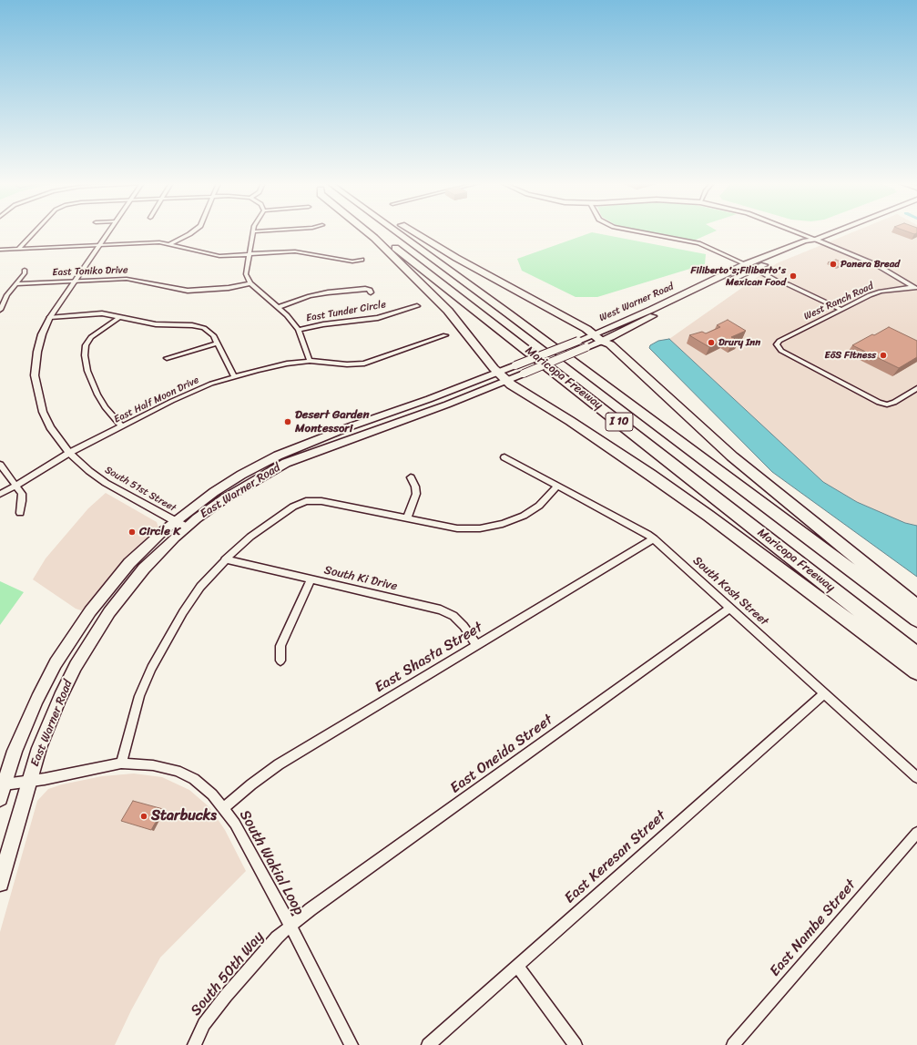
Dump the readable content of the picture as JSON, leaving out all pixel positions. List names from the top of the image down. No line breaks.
{"streets":{"highway":["Maricopa Freeway","I 10"],"main road":["West Warner Road","East Warner Road"],"street":["East Toniko Drive","West Ranch Road","East Tunder Circle","East Half Moon Drive","South 51st Street","South Ki Drive","South Kosh Street","East Shasta Street","East Oneida Street","East Keresan Street","South Wakial Loop","East Nambe Street","South 50th Way"]},"crossings":[["East Toniko Drive","South 51st Street"],["West Warner Road","East Warner Road"],["Maricopa Freeway","East Warner Road"],["East Half Moon Drive","South 51st Street"],["South 51st Street","East Warner Road"],["East Warner Road","South Wakial Loop"],["South Ki Drive","East Shasta Street"],["South Kosh Street","East Shasta Street"],["South Kosh Street","East Oneida Street"],["South Kosh Street","East Keresan Street"],["East Shasta Street","South Wakial Loop"],["East Oneida Street","South Wakial Loop"],["East Oneida Street","South 50th Way"],["South Wakial Loop","South 50th Way"]],"places":["Panera Bread","Filiberto's;Filiberto's Mexican Food","Drury Inn","EōS Fitness","Desert Garden Montessori","Circle K","Starbucks"]}
